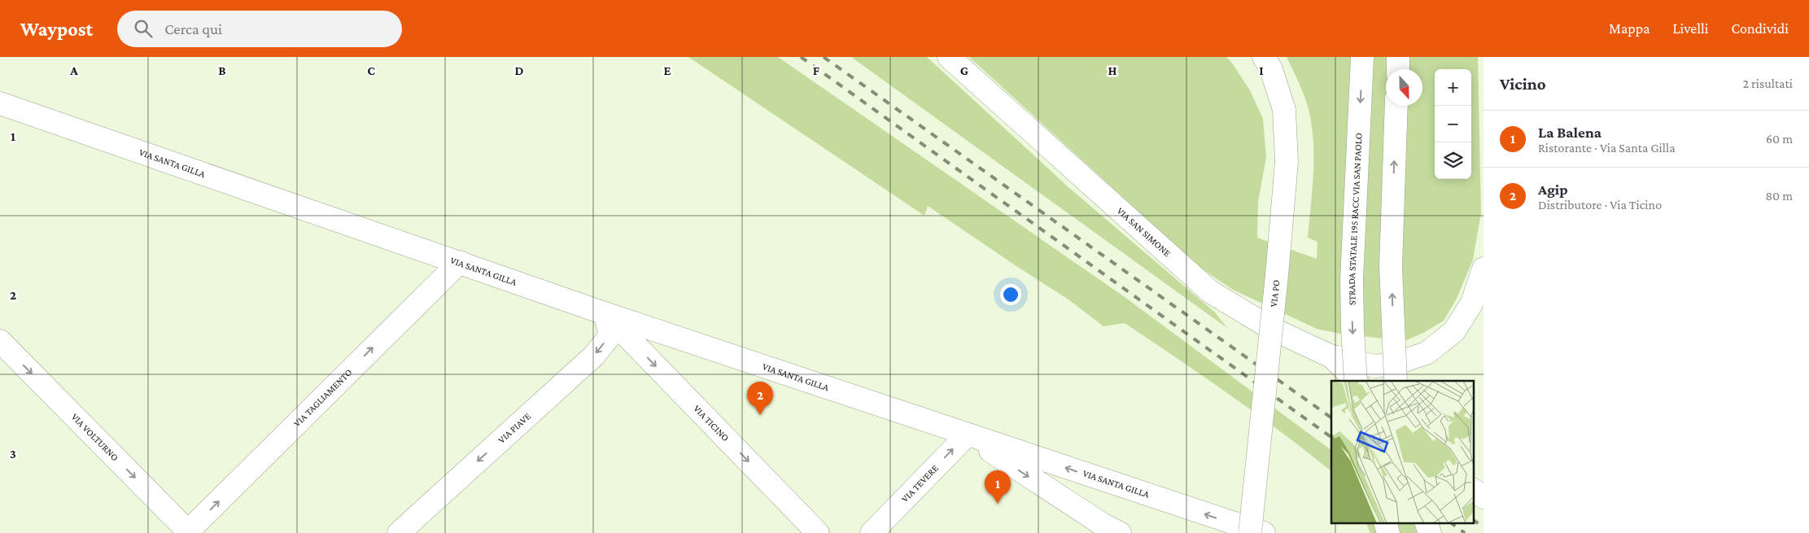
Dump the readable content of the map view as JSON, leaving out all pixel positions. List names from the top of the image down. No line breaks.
{"streets":{"main road":["VIA SANTA GILLA","STRADA STATALE 195 RACC VIA SAN PAOLO","VIA SAN SIMONE","VIA PO","VIA TAGLIAMENTO","VIA TICINO","VIA PIAVE","VIA VOLTURNO","VIA TEVERE"]},"crossings":[["VIA SANTA GILLA","VIA PO"],["VIA SANTA GILLA","VIA TAGLIAMENTO"],["VIA SANTA GILLA","VIA TICINO"],["VIA SANTA GILLA","VIA PIAVE"],["VIA SANTA GILLA","VIA TEVERE"],["VIA TAGLIAMENTO","VIA VOLTURNO"],["VIA TICINO","VIA PIAVE"]],"one_way":["VIA TAGLIAMENTO","VIA TICINO","VIA PIAVE","VIA VOLTURNO","VIA TEVERE"],"north":"bottom","page":{"header":"Waypost","search":"Cerca qui","nav":["Mappa","Livelli","Condividi"],"heading":["Vicino","2 risultati"],"map_buttons":["+","−"],"list":[{"mark":"1","name":"La Balena","note":"Ristorante · Via Santa Gilla","value":"60 m"},{"mark":"2","name":"Agip","note":"Distributore · Via Ticino","value":"80 m"}],"pins":["2","1"]},"grid":{"columns":["A","B","C","D","E","F","G","H","I"],"rows":["1","2","3"]}}
